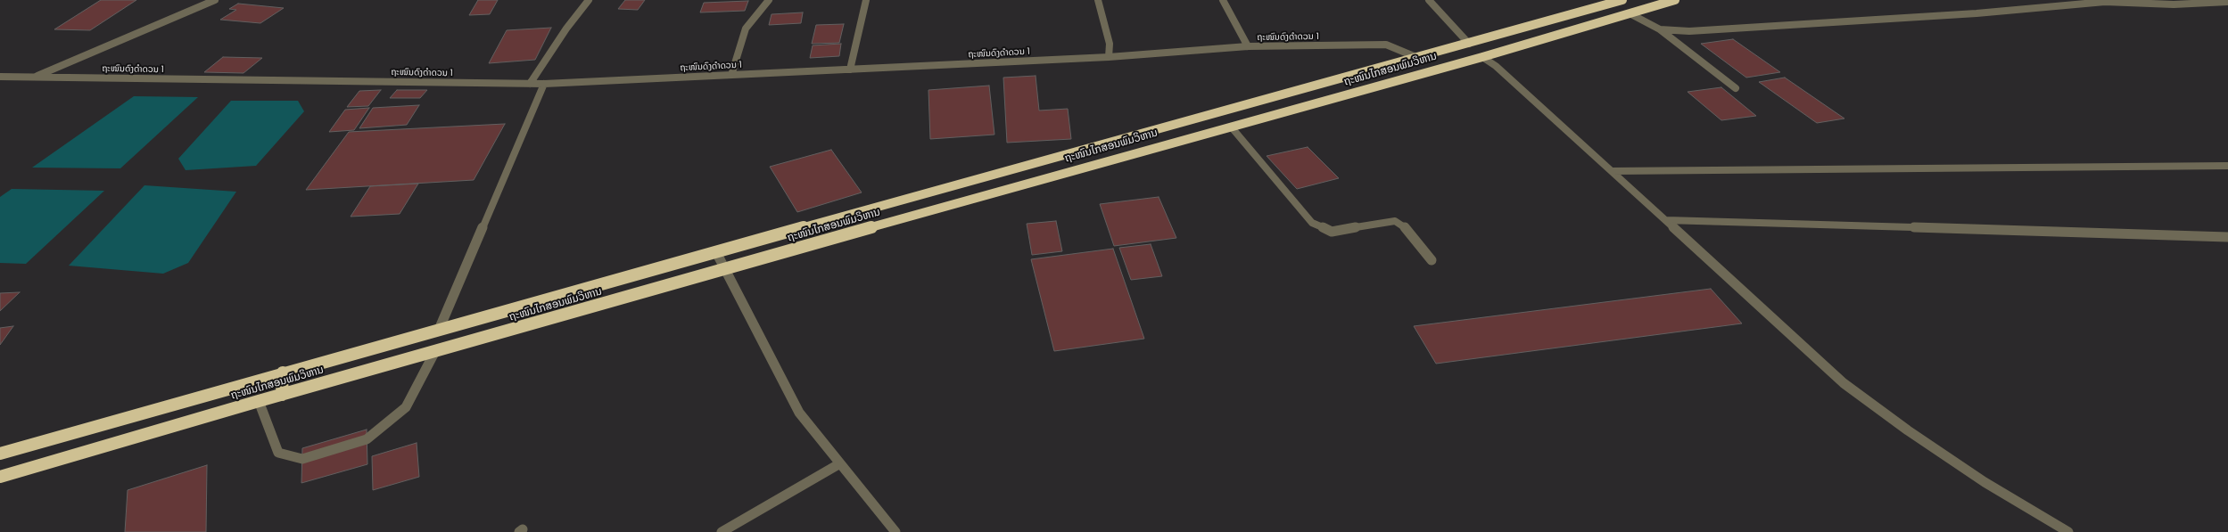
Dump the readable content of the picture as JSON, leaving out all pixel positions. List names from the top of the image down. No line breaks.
{"streets":{"highway":["ຖະໜົນໄກສອນພົມວິຫານ"],"street":["ຖະໜົນດົງດຳດວນ 1"]},"crossings":[["ຖະໜົນດົງດຳດວນ 1","ຖະໜົນໄກສອນພົມວິຫານ"]]}
